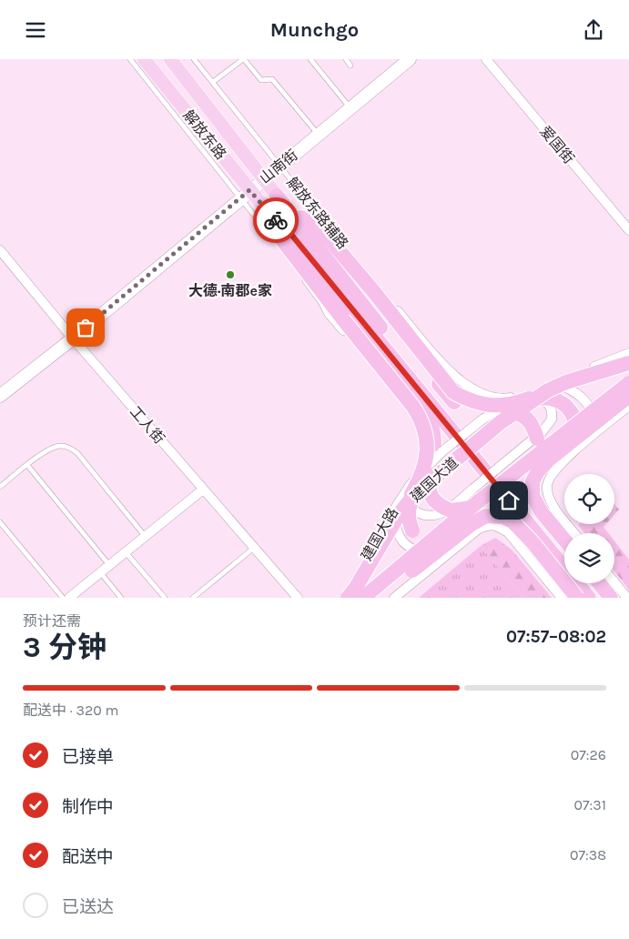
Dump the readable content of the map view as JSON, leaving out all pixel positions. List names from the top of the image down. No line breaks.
{"streets":{"highway":["建国大道"],"main road":["解放东路","山南街"],"street":["爱国街","工人街","建国大路"],"lane":["解放东路辅路"]},"crossings":[["解放东路","山南街"],["山南街","解放东路辅路"],["山南街","工人街"],["建国大道","建国大路"]],"places":["大德·南郡e家"],"page":{"header":"Munchgo","heading":["3 分钟","预计还需","07:57–08:02"],"bar":"配送中 · 320 m","list":[["已接单","07:26"],["制作中","07:31"],["配送中","07:38"],"已送达"]}}
